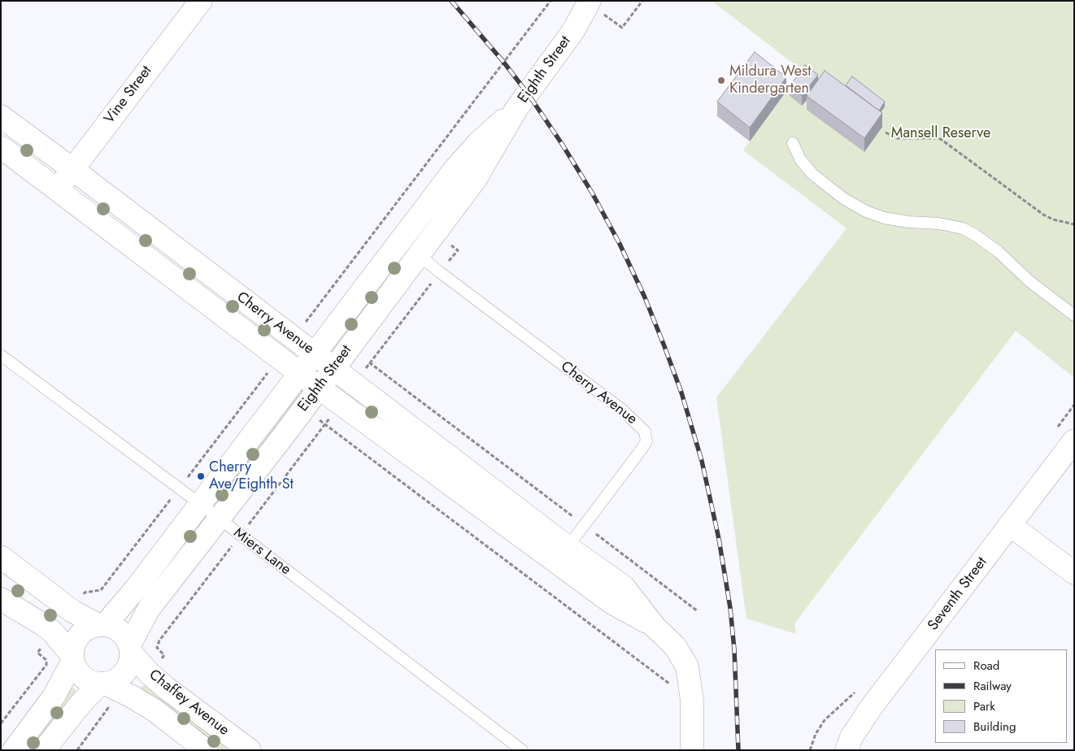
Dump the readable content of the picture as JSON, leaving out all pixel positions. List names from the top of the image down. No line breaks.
{"streets":{"street":["Eighth Street","Vine Street","Cherry Avenue","Seventh Street","Chaffey Avenue"],"lane":["Miers Lane"]},"crossings":[["Eighth Street","Cherry Avenue"],["Eighth Street","Miers Lane"],["Eighth Street","Chaffey Avenue"],["Vine Street","Cherry Avenue"]],"parks":["Mansell Reserve"],"places":["Mildura West Kindergarten","Cherry Ave/Eighth St"],"legend":["Road","Railway","Park","Building"]}
